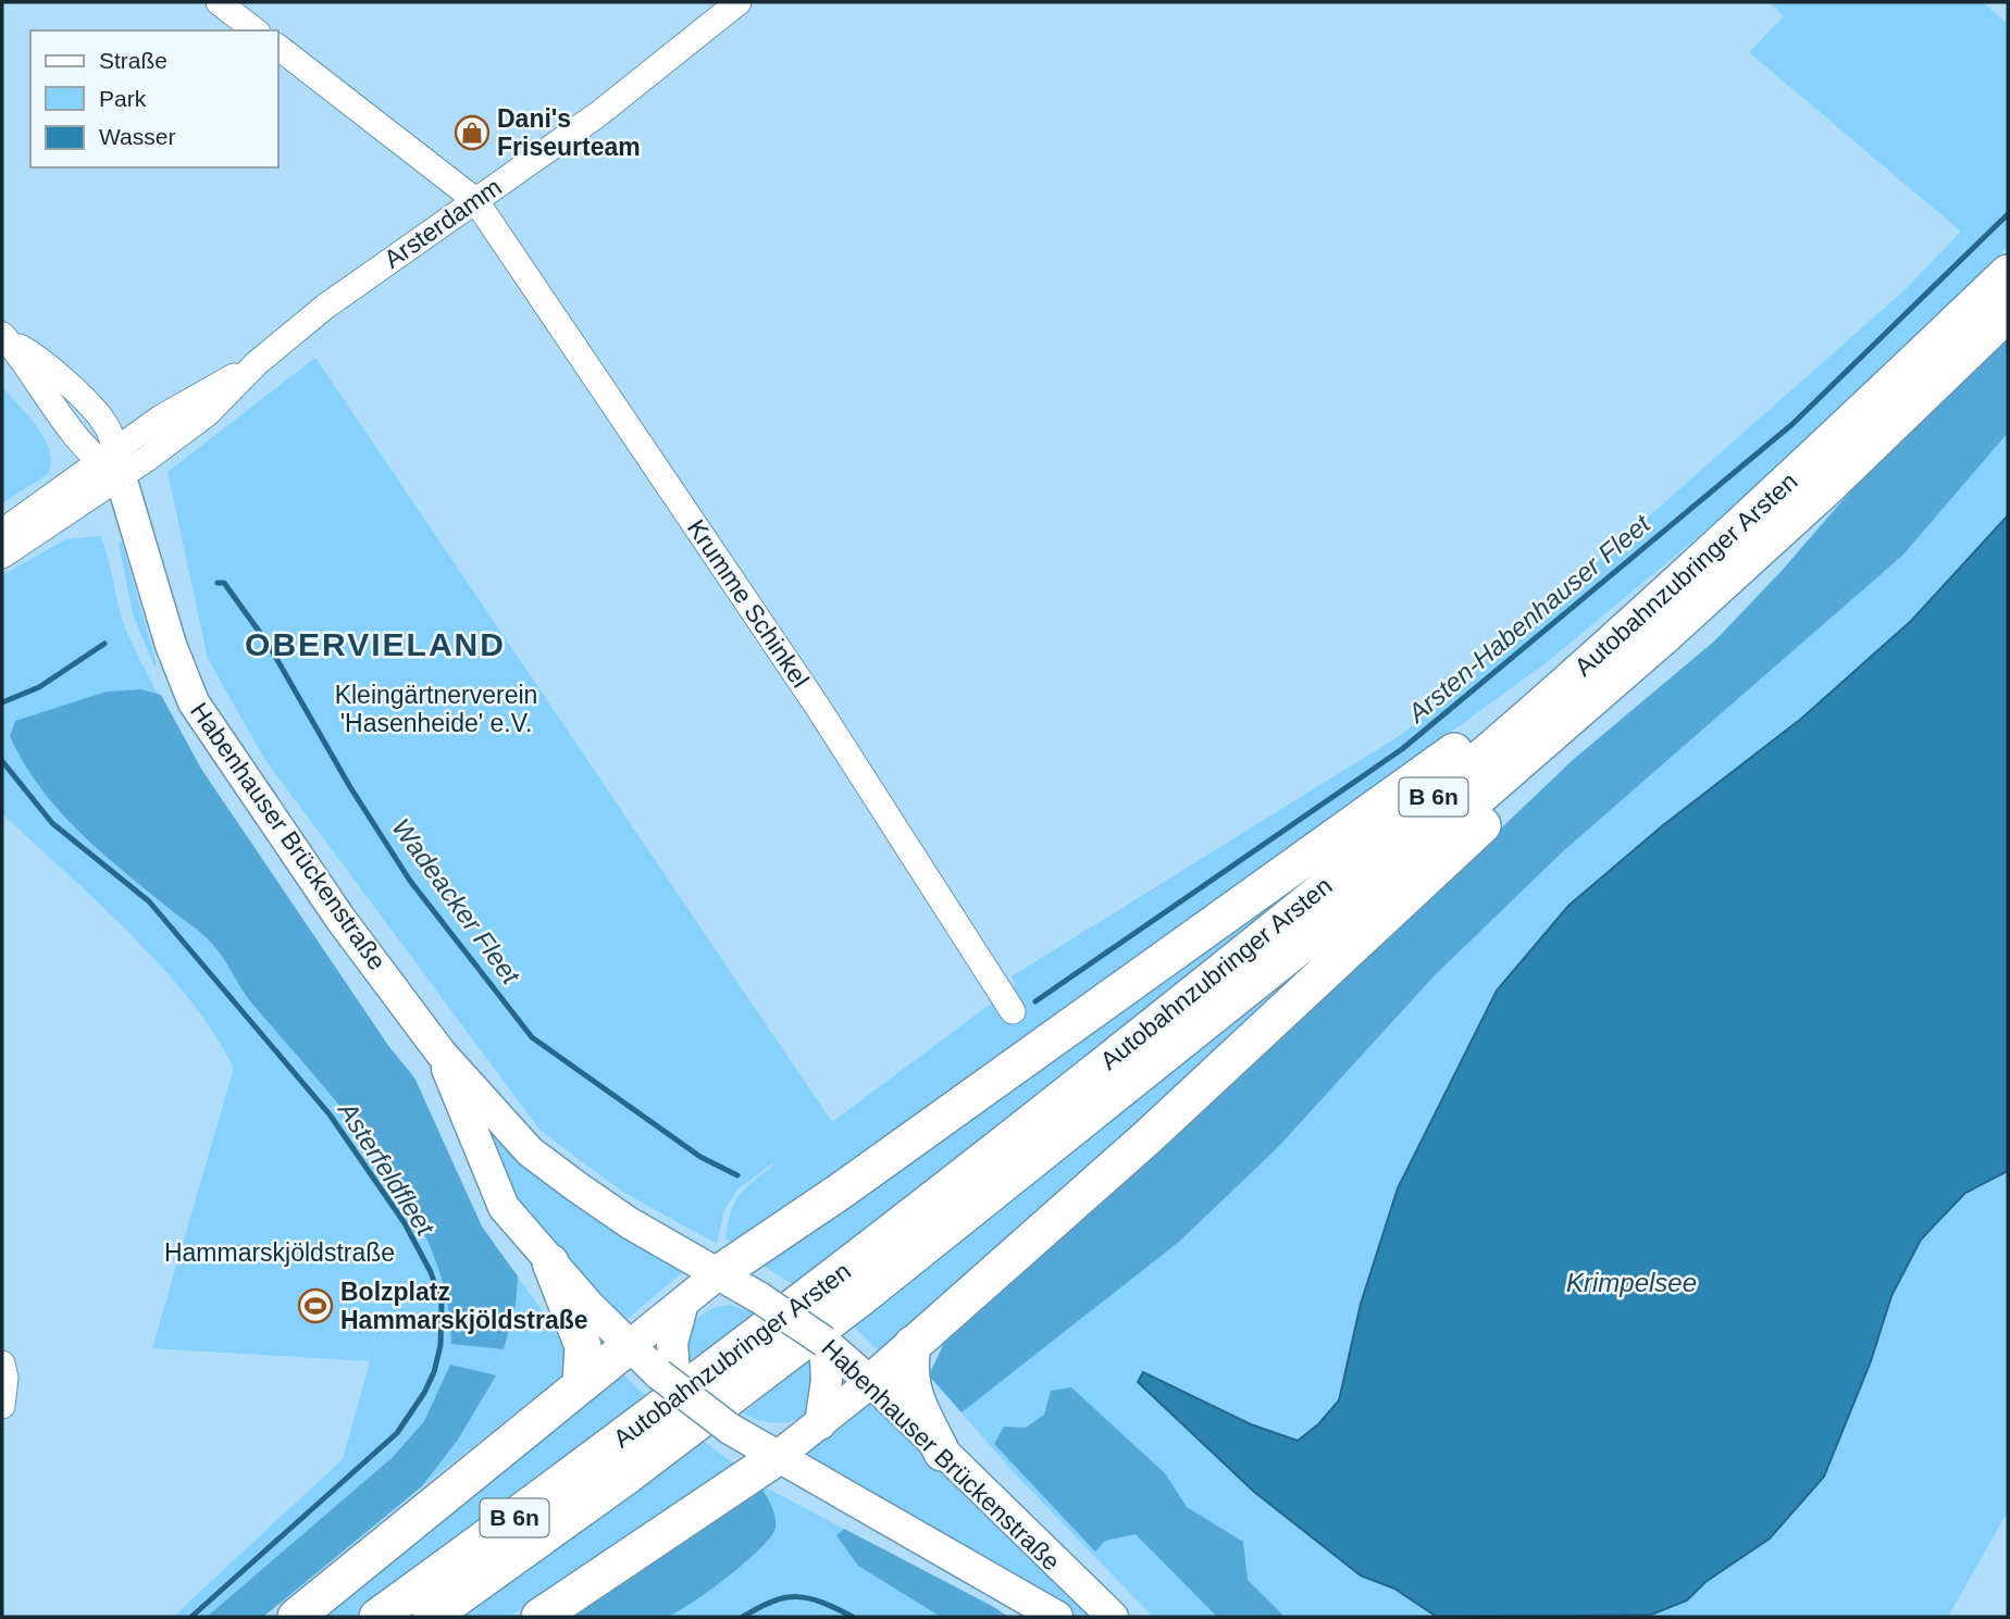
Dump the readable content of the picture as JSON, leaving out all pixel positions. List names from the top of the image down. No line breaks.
{"streets":{"highway":["Autobahnzubringer Arsten","B 6n"],"main road":["Habenhauser Brückenstraße"],"street":["Arsterdamm","Krumme Schinkel"]},"crossings":[["Arsterdamm","Krumme Schinkel"],["Arsterdamm","Habenhauser Brückenstraße"]],"districts":["OBERVIELAND"],"water":["Arsten-Habenhauser Fleet","Wadeacker Fleet","Asterfeldfleet","Krimpelsee"],"parks":["Kleingärtnerverein 'Hasenheide' e.V.","Hammarskjöldstraße"],"places":{"shop":["Dani's Friseurteam"],"sports":["Bolzplatz Hammarskjöldstraße"]},"legend":["Straße","Park","Wasser"]}
